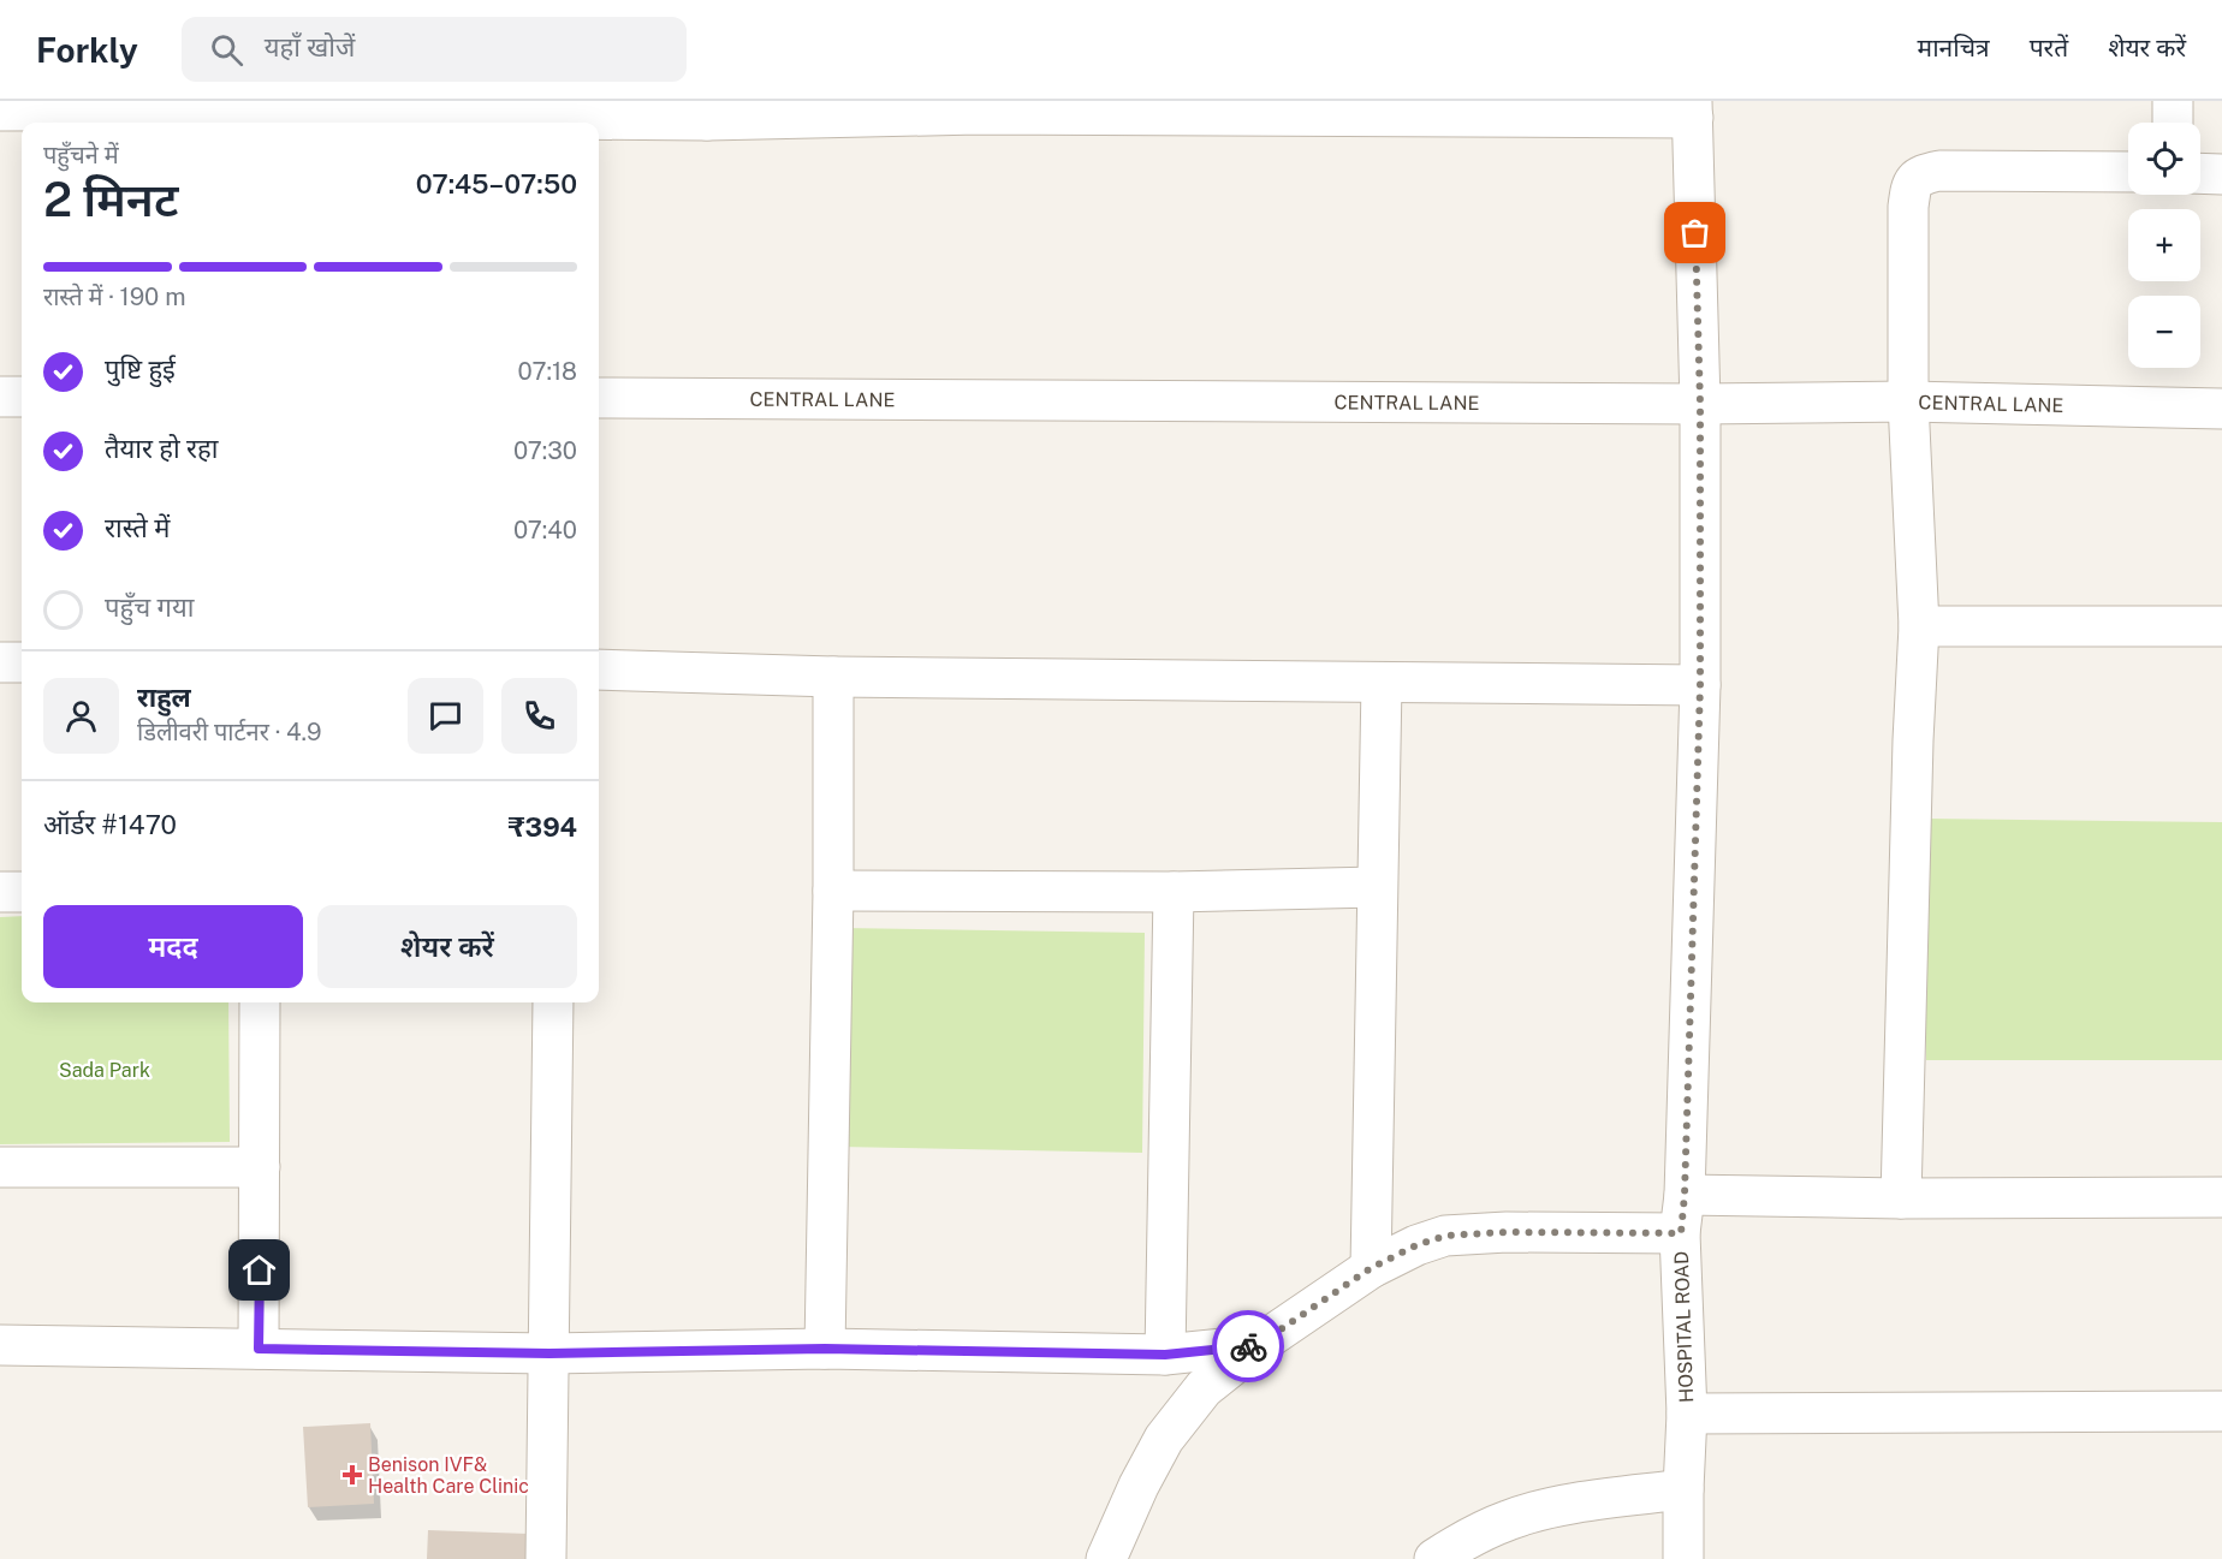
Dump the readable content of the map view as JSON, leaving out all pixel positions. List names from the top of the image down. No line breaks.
{"streets":{"street":["CENTRAL LANE","HOSPITAL ROAD"]},"crossings":[["CENTRAL LANE","HOSPITAL ROAD"]],"parks":["Sada Park"],"places":{"health":["Benison IVF& Health Care Clinic"]},"page":{"header":"Forkly","search":"यहाँ खोजें","nav":["मानचित्र","परतें","शेयर करें"],"map_buttons":["+","−"],"heading":["2 मिनट","पहुँचने में","07:45–07:50"],"panel":["राहुल","डिलीवरी पार्टनर · 4.9","ऑर्डर #1470","₹394"],"bar":"रास्ते में · 190 m","list":[["पुष्टि हुई","07:18"],["तैयार हो रहा","07:30"],["रास्ते में","07:40"],"पहुँच गया"],"buttons":["मदद","शेयर करें"]}}
